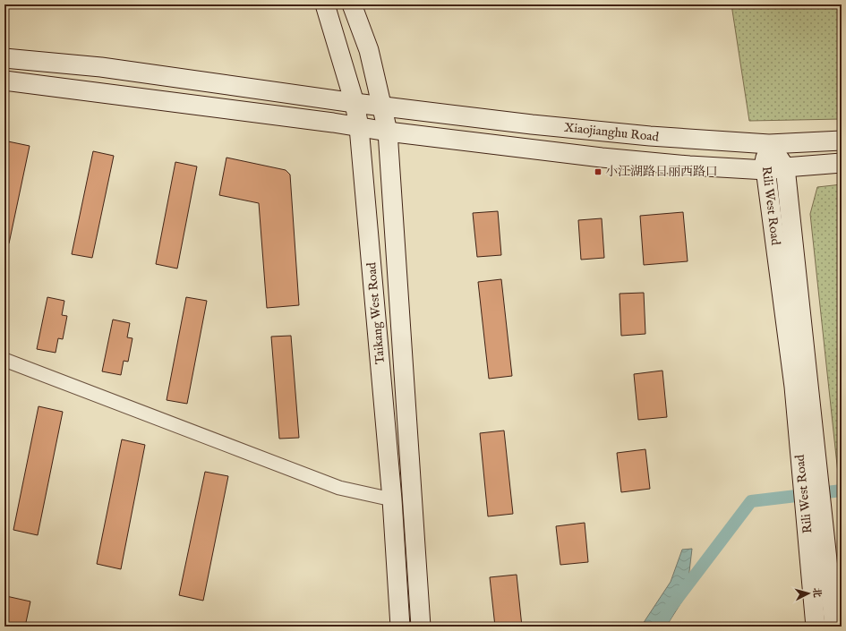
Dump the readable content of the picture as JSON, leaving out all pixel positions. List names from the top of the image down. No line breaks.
{"streets":{"main road":["Xiaojianghu Road","Rili West Road","Taikang West Road"]},"crossings":[["Xiaojianghu Road","Rili West Road"],["Xiaojianghu Road","Taikang West Road"]],"places":{"transit":["小江湖路日丽西路口"]},"north":"right"}
